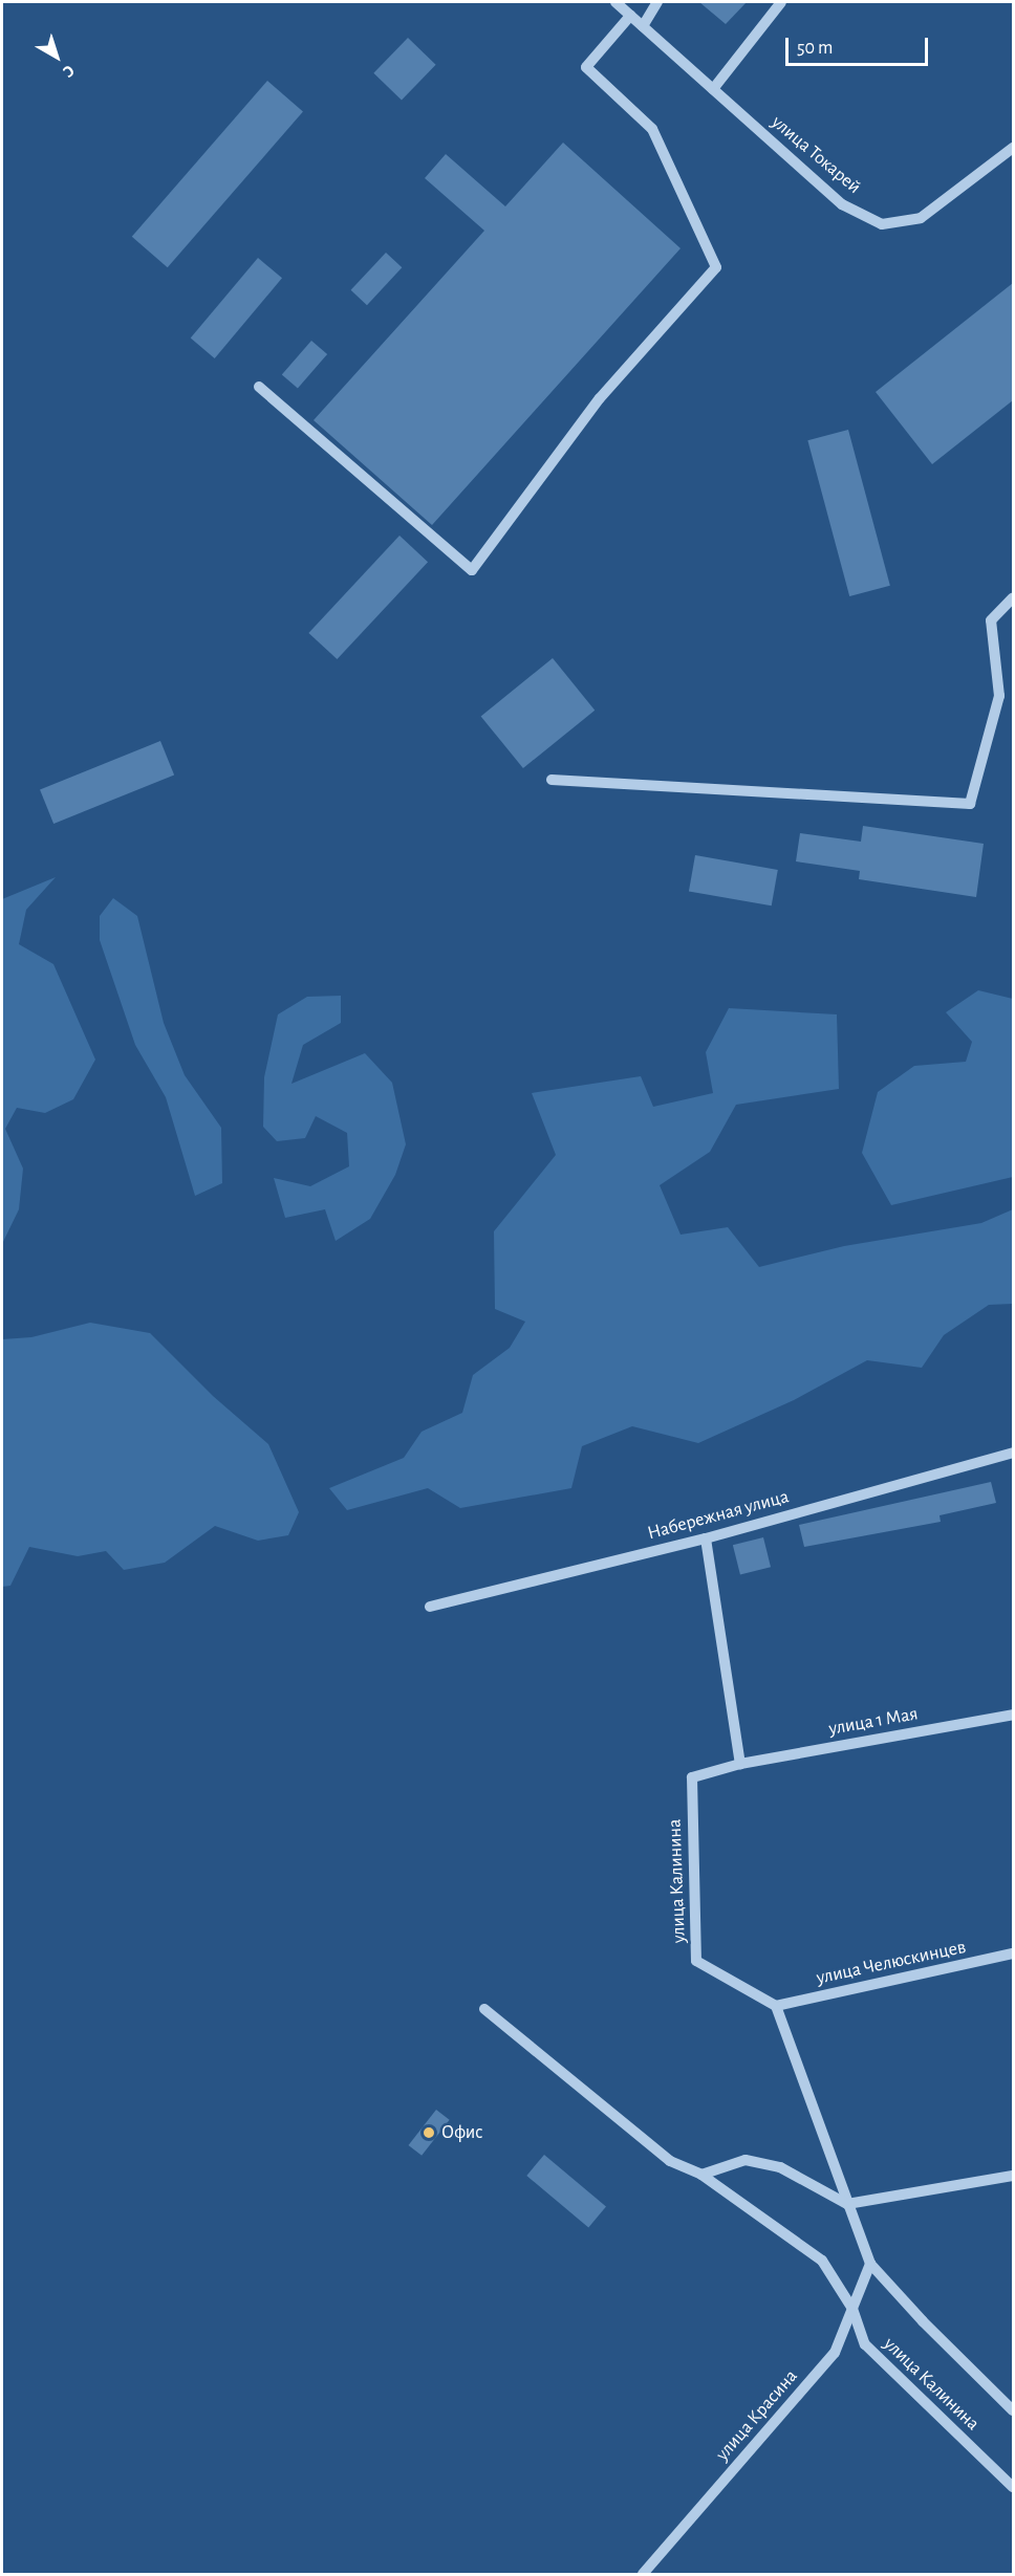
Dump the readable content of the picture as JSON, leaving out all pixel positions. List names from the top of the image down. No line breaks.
{"streets":{"street":["улица Токарей","Набережная улица","улица 1 Мая","улица Калинина","улица Челюскинцев","улица Красина"]},"crossings":[["улица 1 Мая","улица Калинина"],["улица Калинина","улица Челюскинцев"],["улица Калинина","улица Красина"]],"places":["Офис"],"scale_bar":"50 m","north":"bottom right"}
